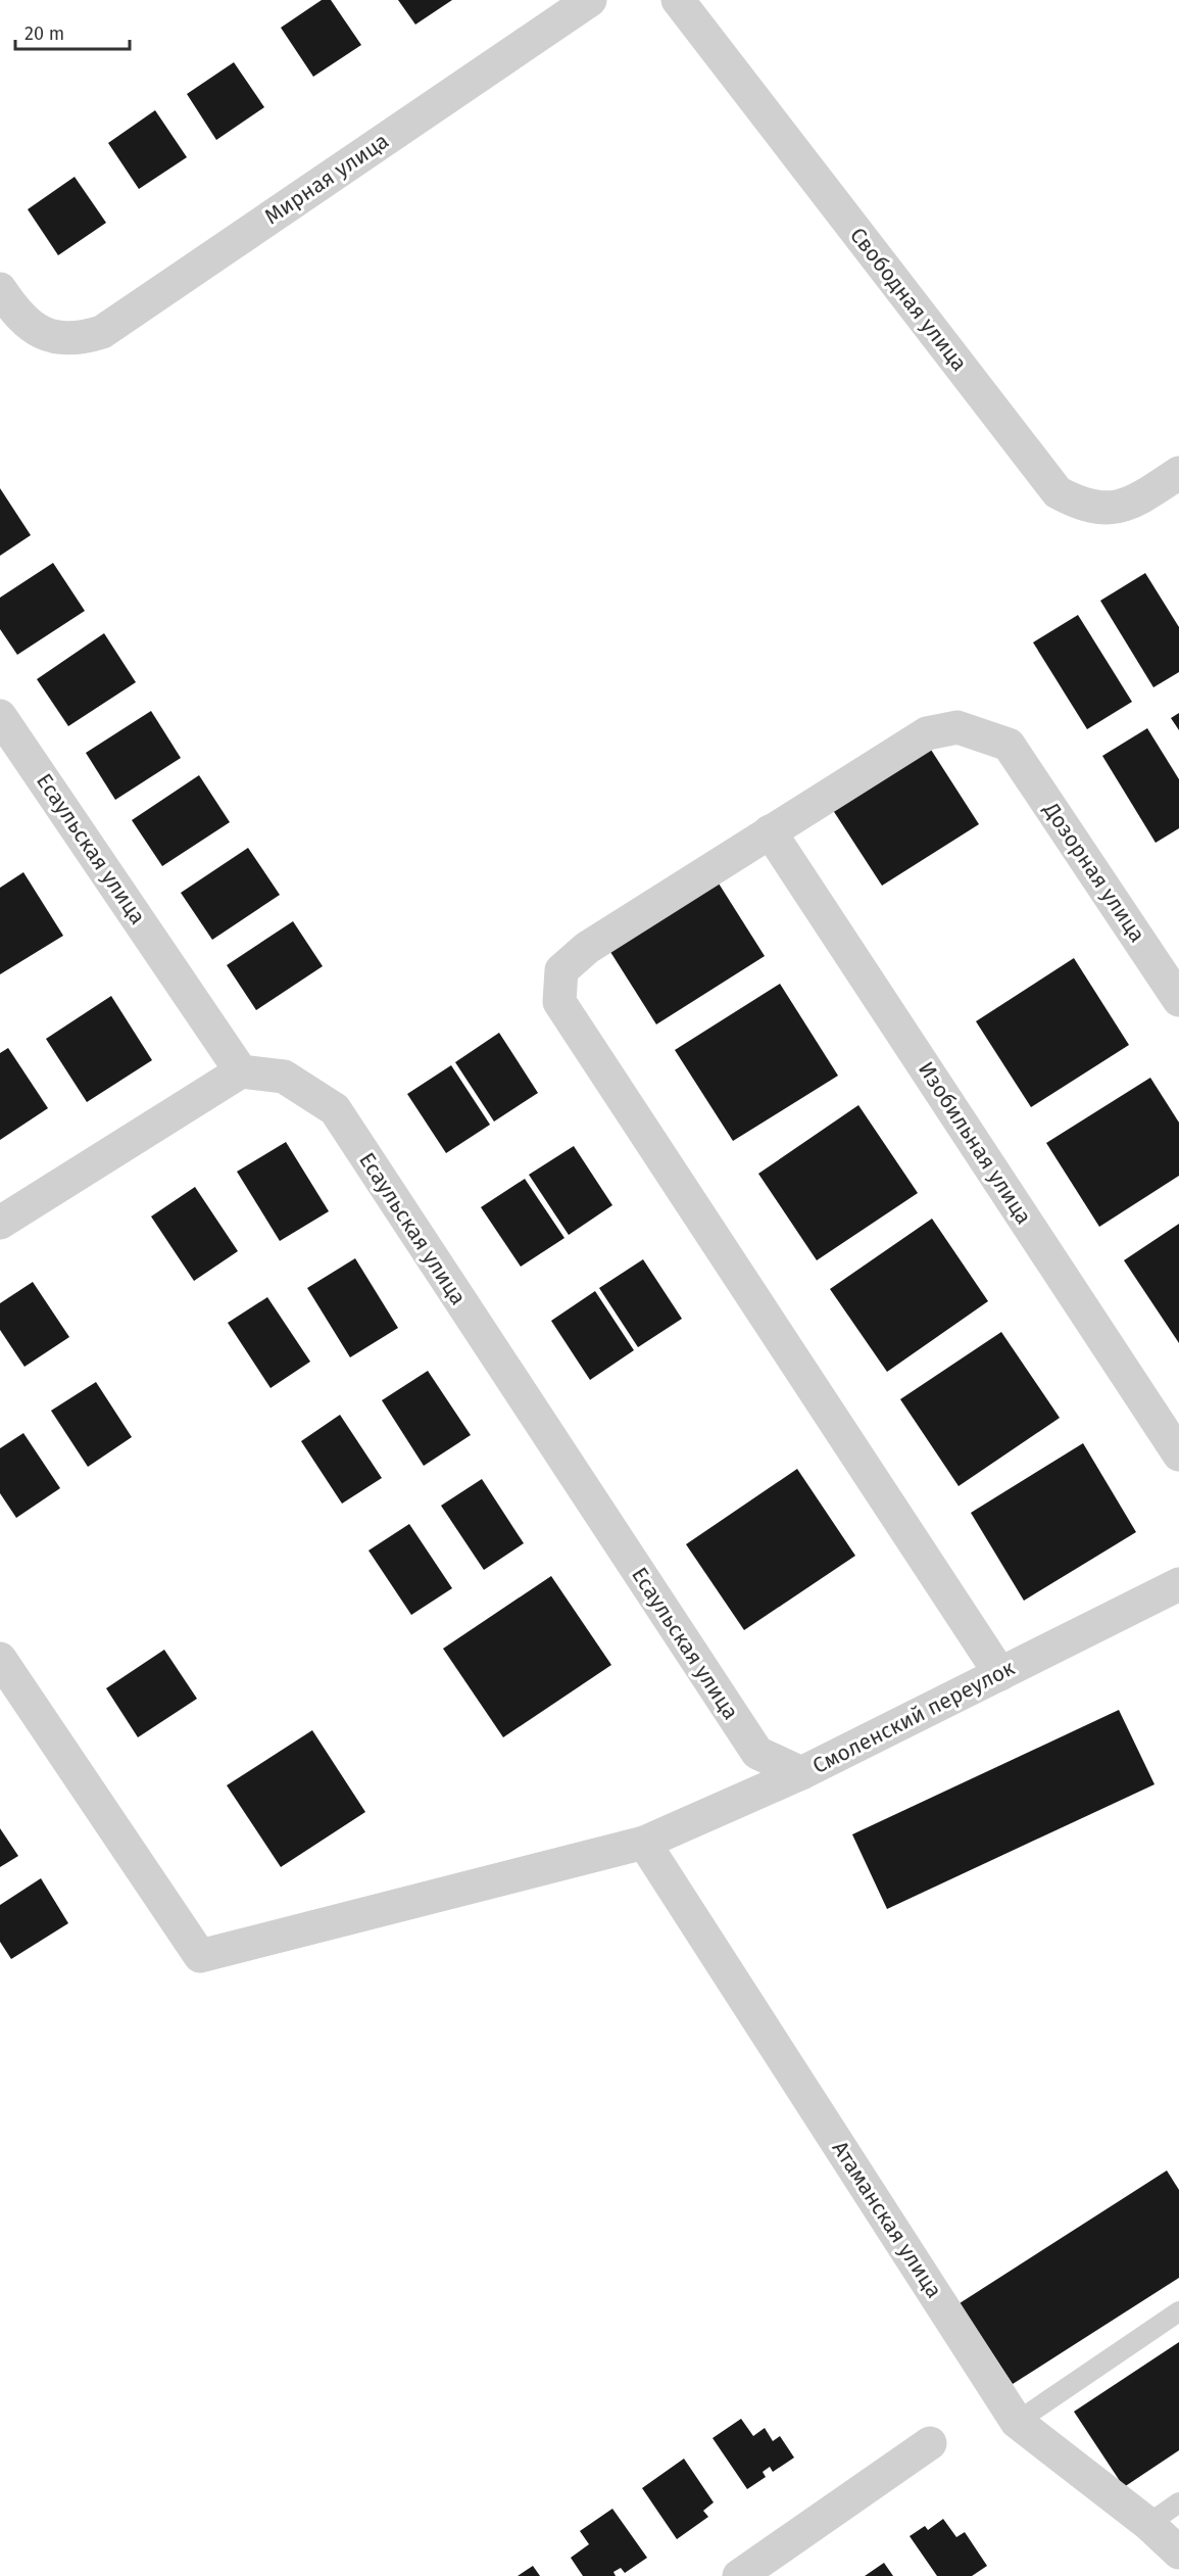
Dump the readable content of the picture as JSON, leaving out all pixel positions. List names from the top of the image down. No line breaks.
{"streets":{"street":["Мирная улица","Свободная улица","Есаульская улица","Дозорная улица","Изобильная улица","Смоленский переулок","Атаманская улица"]},"crossings":[["Есаульская улица","Смоленский переулок"],["Дозорная улица","Изобильная улица"],["Смоленский переулок","Атаманская улица"]],"scale_bar":"20 m"}
